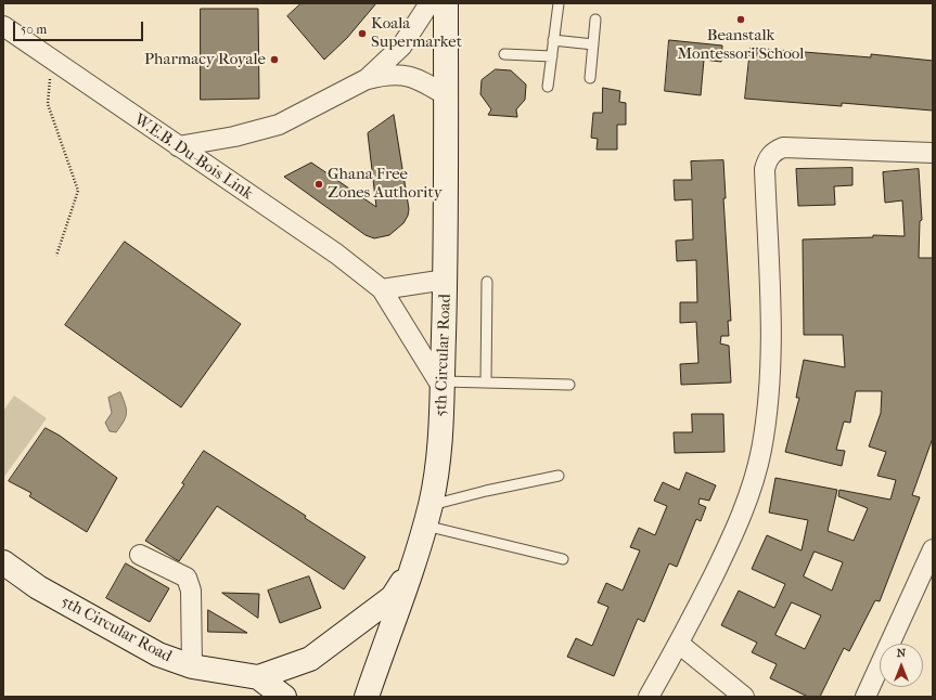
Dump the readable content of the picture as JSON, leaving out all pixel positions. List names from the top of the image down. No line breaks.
{"streets":{"street":["W.E.B. Du-Bois Link","5th Circular Road"]},"crossings":[["W.E.B. Du-Bois Link","5th Circular Road"]],"places":["Beanstalk Montessori School","Koala Supermarket","Pharmacy Royale","Ghana Free Zones Authority"],"scale_bar":"50 m","north":"top"}
